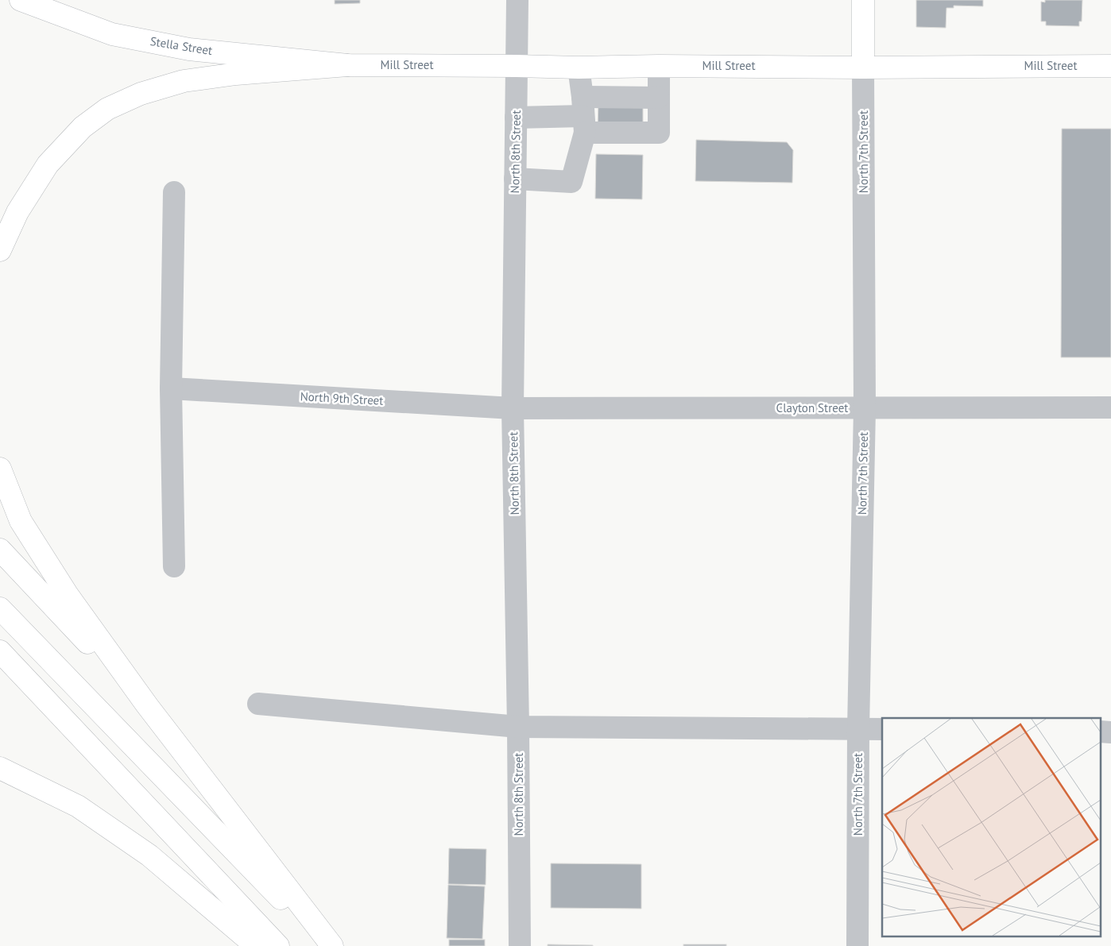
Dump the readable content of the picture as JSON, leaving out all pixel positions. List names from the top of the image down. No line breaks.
{"streets":{"main road":["Stella Street","Mill Street","North 7th Street"],"street":["North 8th Street","North 9th Street","Clayton Street"]},"crossings":[["Stella Street","Mill Street"],["Mill Street","North 8th Street"],["Mill Street","North 7th Street"],["North 8th Street","North 9th Street"],["North 8th Street","Clayton Street"],["North 7th Street","Clayton Street"],["North 9th Street","Clayton Street"]]}
